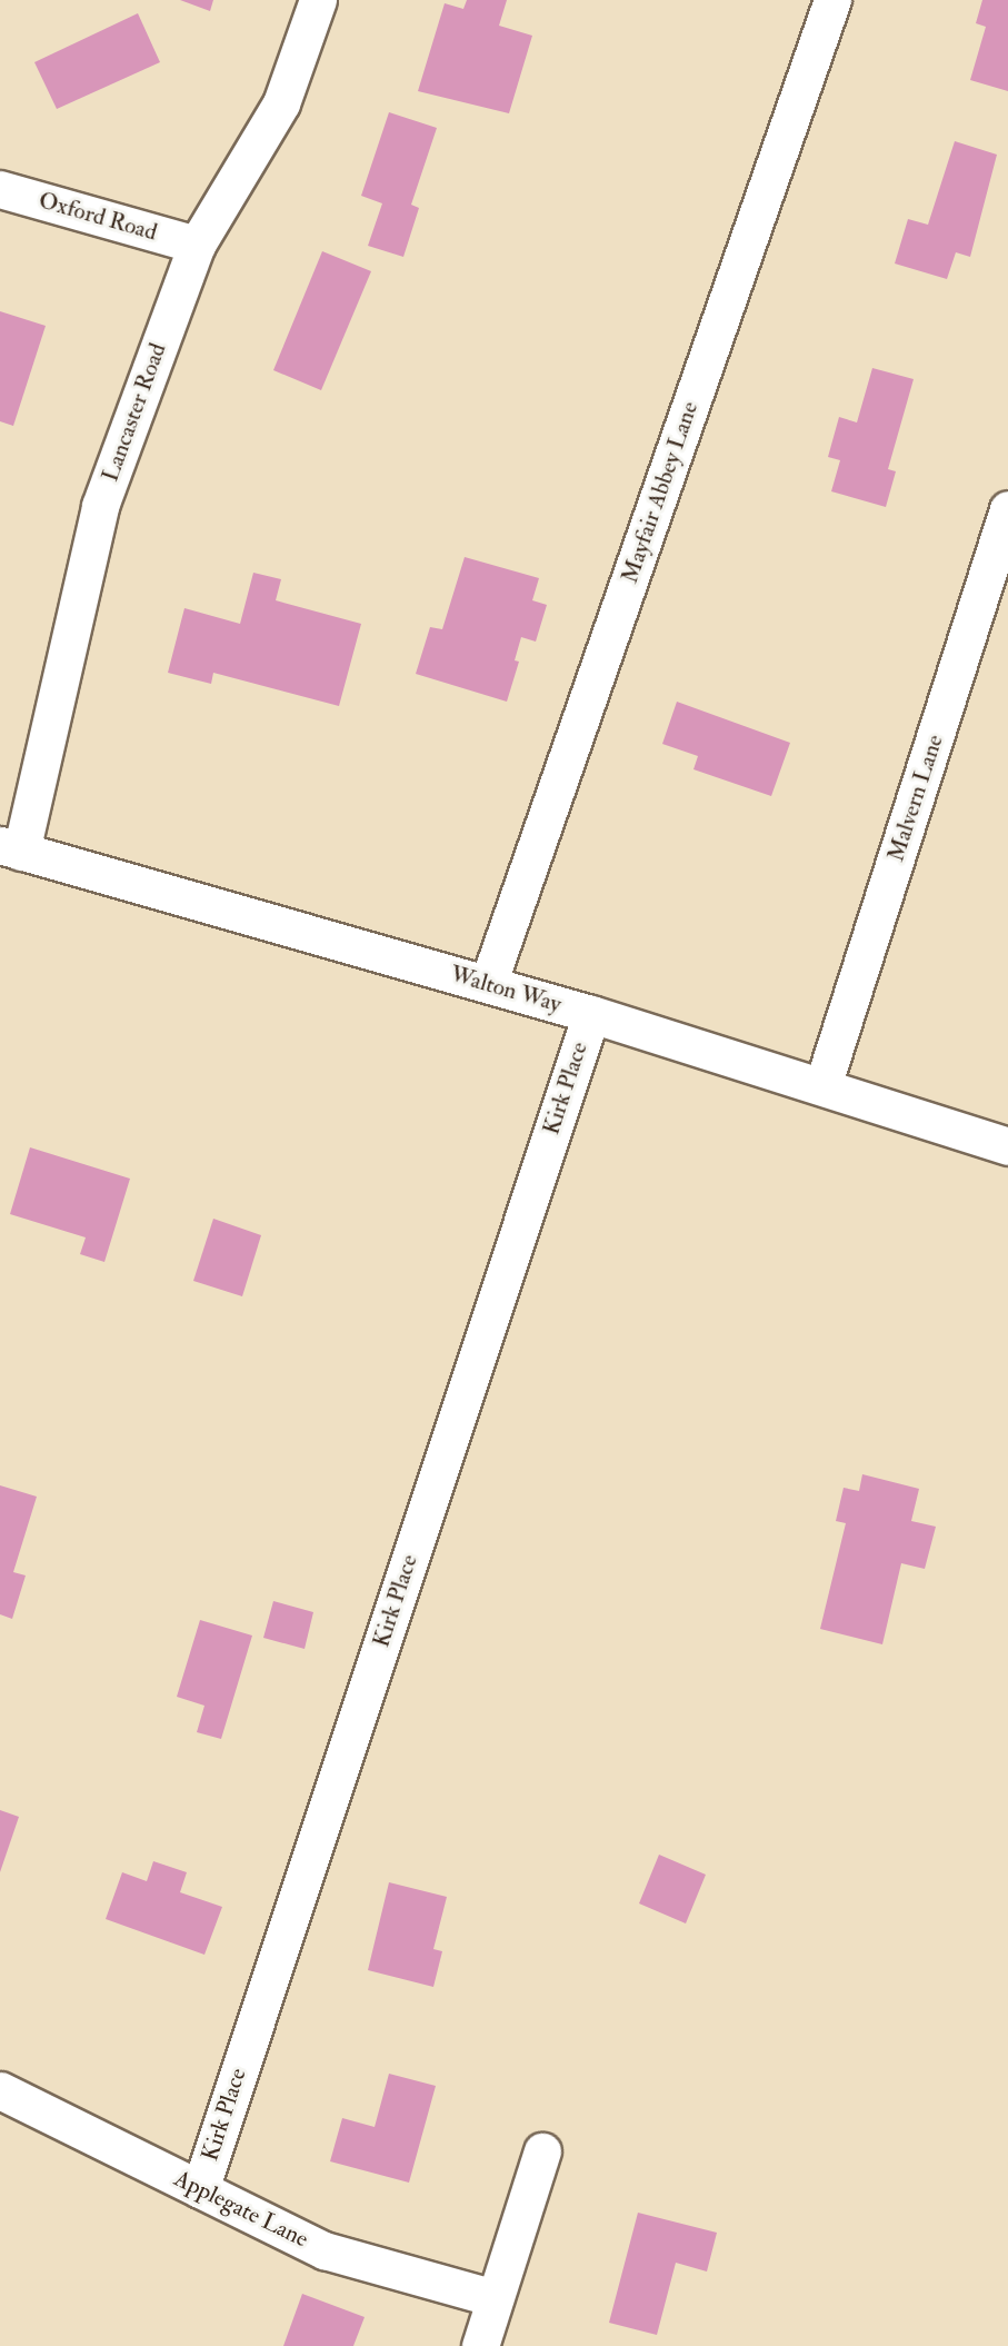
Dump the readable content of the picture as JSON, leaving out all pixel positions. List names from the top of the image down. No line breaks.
{"streets":{"street":["Oxford Road","Lancaster Road","Mayfair Abbey Lane","Malvern Lane","Walton Way","Kirk Place","Applegate Lane"]},"crossings":[["Oxford Road","Lancaster Road"],["Lancaster Road","Walton Way"],["Mayfair Abbey Lane","Walton Way"],["Malvern Lane","Walton Way"],["Walton Way","Kirk Place"],["Kirk Place","Applegate Lane"]]}
